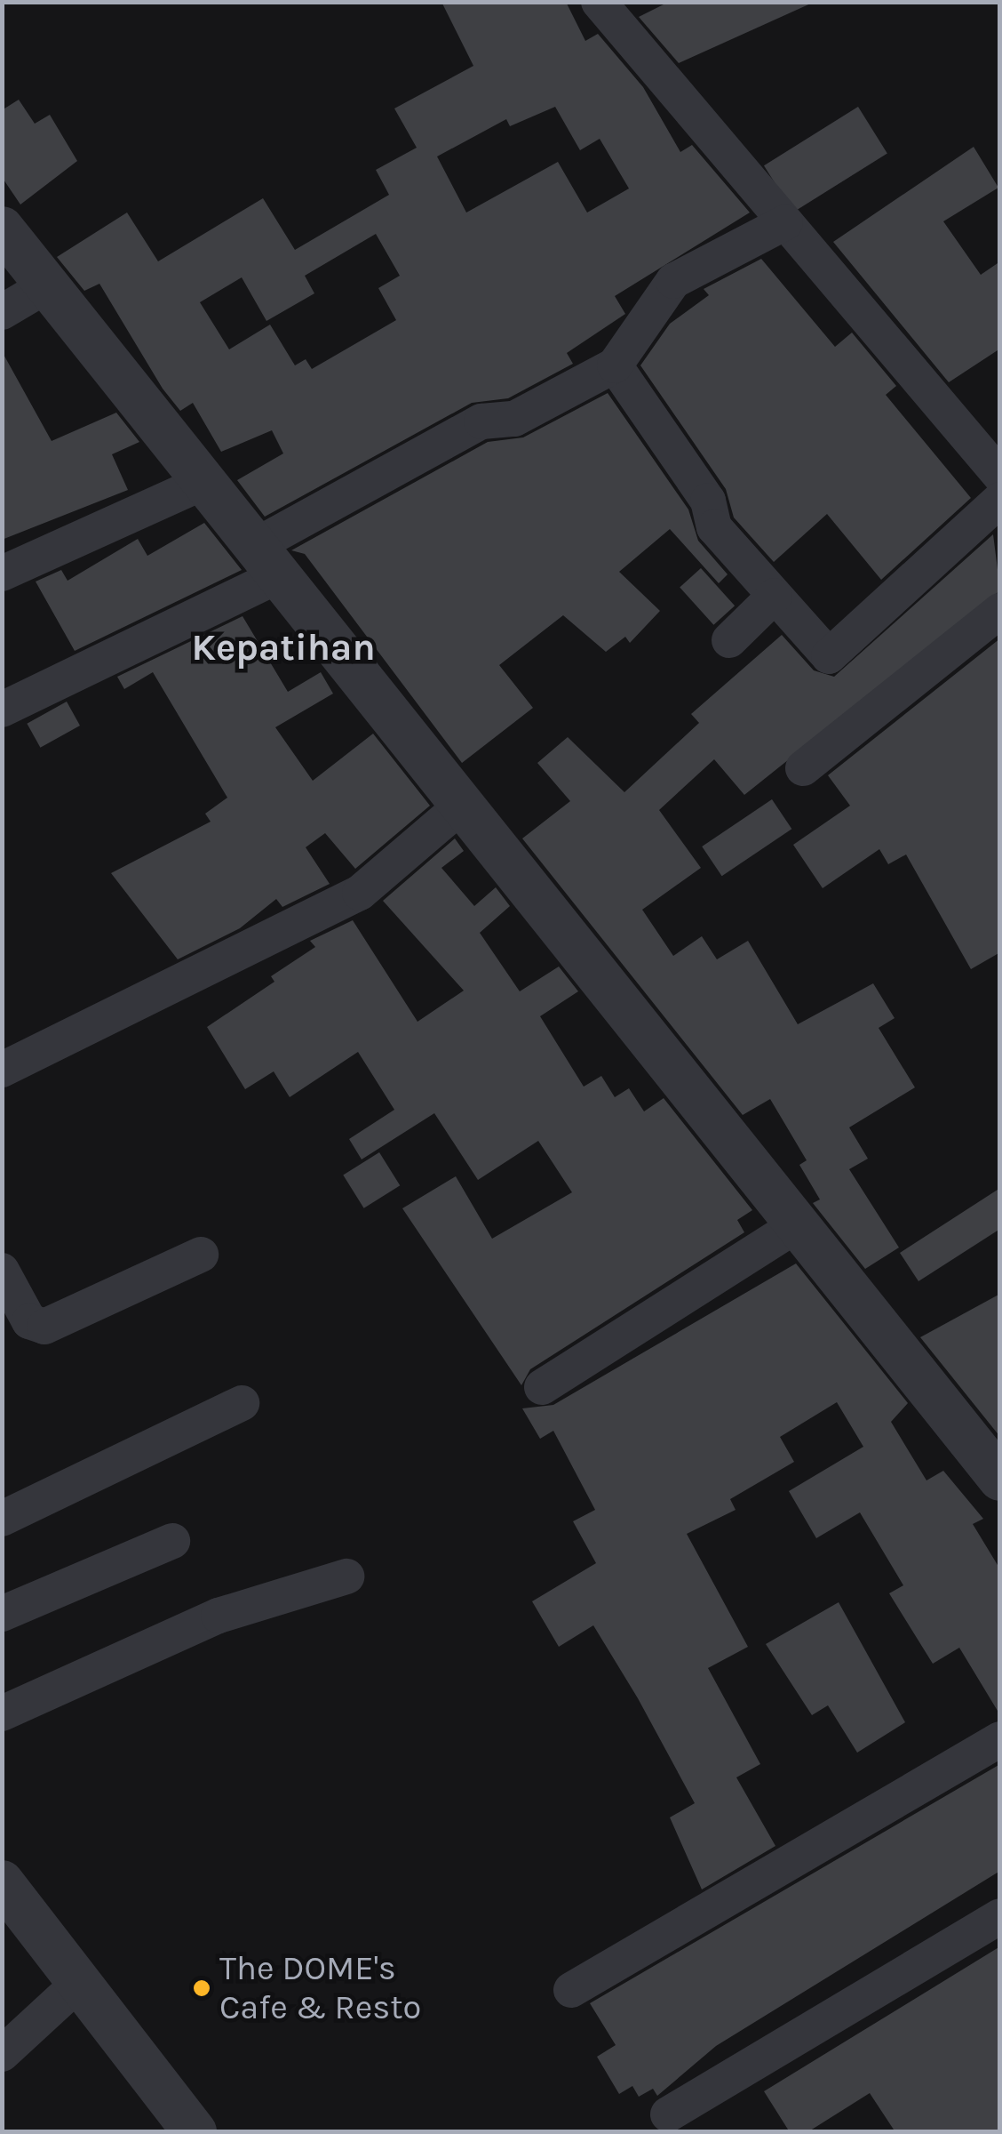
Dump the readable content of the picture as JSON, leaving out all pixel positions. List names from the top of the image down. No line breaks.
{"districts":["Kepatihan"],"places":["The DOME's Cafe & Resto"]}
